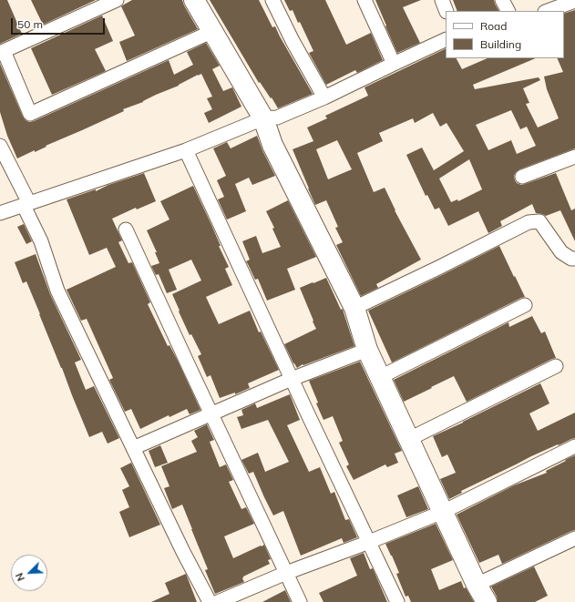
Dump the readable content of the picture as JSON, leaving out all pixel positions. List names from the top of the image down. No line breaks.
{"legend":["Road","Building"],"scale_bar":"50 m","north":"bottom left"}
